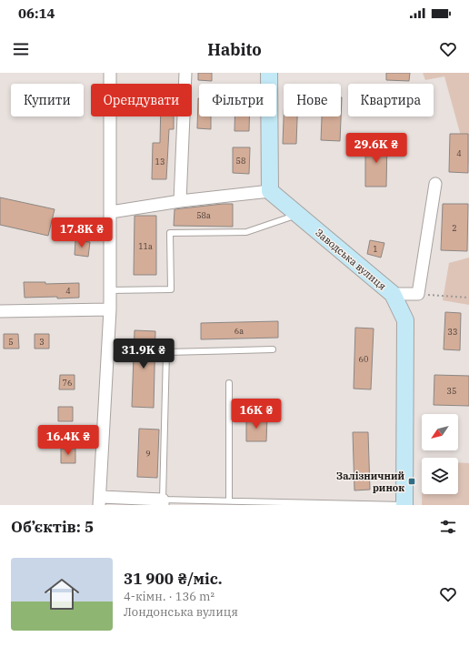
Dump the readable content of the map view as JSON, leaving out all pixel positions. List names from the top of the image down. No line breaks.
{"streets":{"street":["Заводська вулиця"]},"places":{"transit":["Залізничний ринок"]},"house_numbers":["4","58","13","58а","2","11а","1","4","6а","33","5","3","60","76","35","9"],"north":"bottom left","page":{"status":"06:14","header":"Habito","chip":["Купити","Орендувати","Фільтри","Нове","Квартира"],"price":["29.6K ₴","17.8K ₴","31.9K ₴","16K ₴","16.4K ₴"],"heading":"Об’єктів: 5","list":[{"name":"31 900 ₴/міс.","note":"4-кімн. · 136 m² · Лондонська вулиця"}]}}
